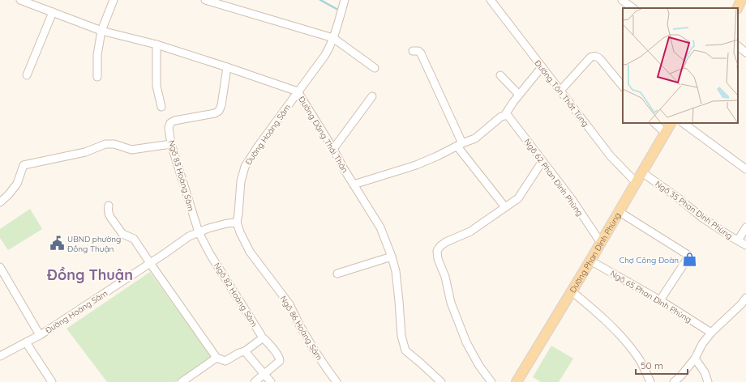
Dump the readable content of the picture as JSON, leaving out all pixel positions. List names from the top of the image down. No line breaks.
{"streets":{"main road":["Đường Phan Đình Phùng"],"street":["Đường Tôn Thất Tùng","Đường Hoàng Sâm","Đường Đặng Thái Thân","Ngõ 83 Hoàng Sâm","Ngõ 62 Phan Đình Phùng","Ngõ 35 Phan Đình Phùng","Ngõ 82 Hoàng Sâm","Ngõ 65 Phan Đình Phùng","Ngõ 86 Hoàng Sâm"]},"crossings":[["Đường Tôn Thất Tùng","Đường Phan Đình Phùng"],["Đường Hoàng Sâm","Đường Đặng Thái Thân"],["Đường Hoàng Sâm","Ngõ 83 Hoàng Sâm"],["Đường Hoàng Sâm","Ngõ 82 Hoàng Sâm"],["Đường Hoàng Sâm","Ngõ 86 Hoàng Sâm"],["Đường Đặng Thái Thân","Ngõ 83 Hoàng Sâm"],["Ngõ 83 Hoàng Sâm","Ngõ 82 Hoàng Sâm"],["Ngõ 62 Phan Đình Phùng","Đường Phan Đình Phùng"],["Ngõ 35 Phan Đình Phùng","Đường Phan Đình Phùng"],["Đường Phan Đình Phùng","Ngõ 65 Phan Đình Phùng"]],"districts":["Đồng Thuận"],"places":{"public building":["UBND phường Đồng Thuận"],"shop":["Chợ Công Đoàn"]},"scale_bar":"50 m"}
